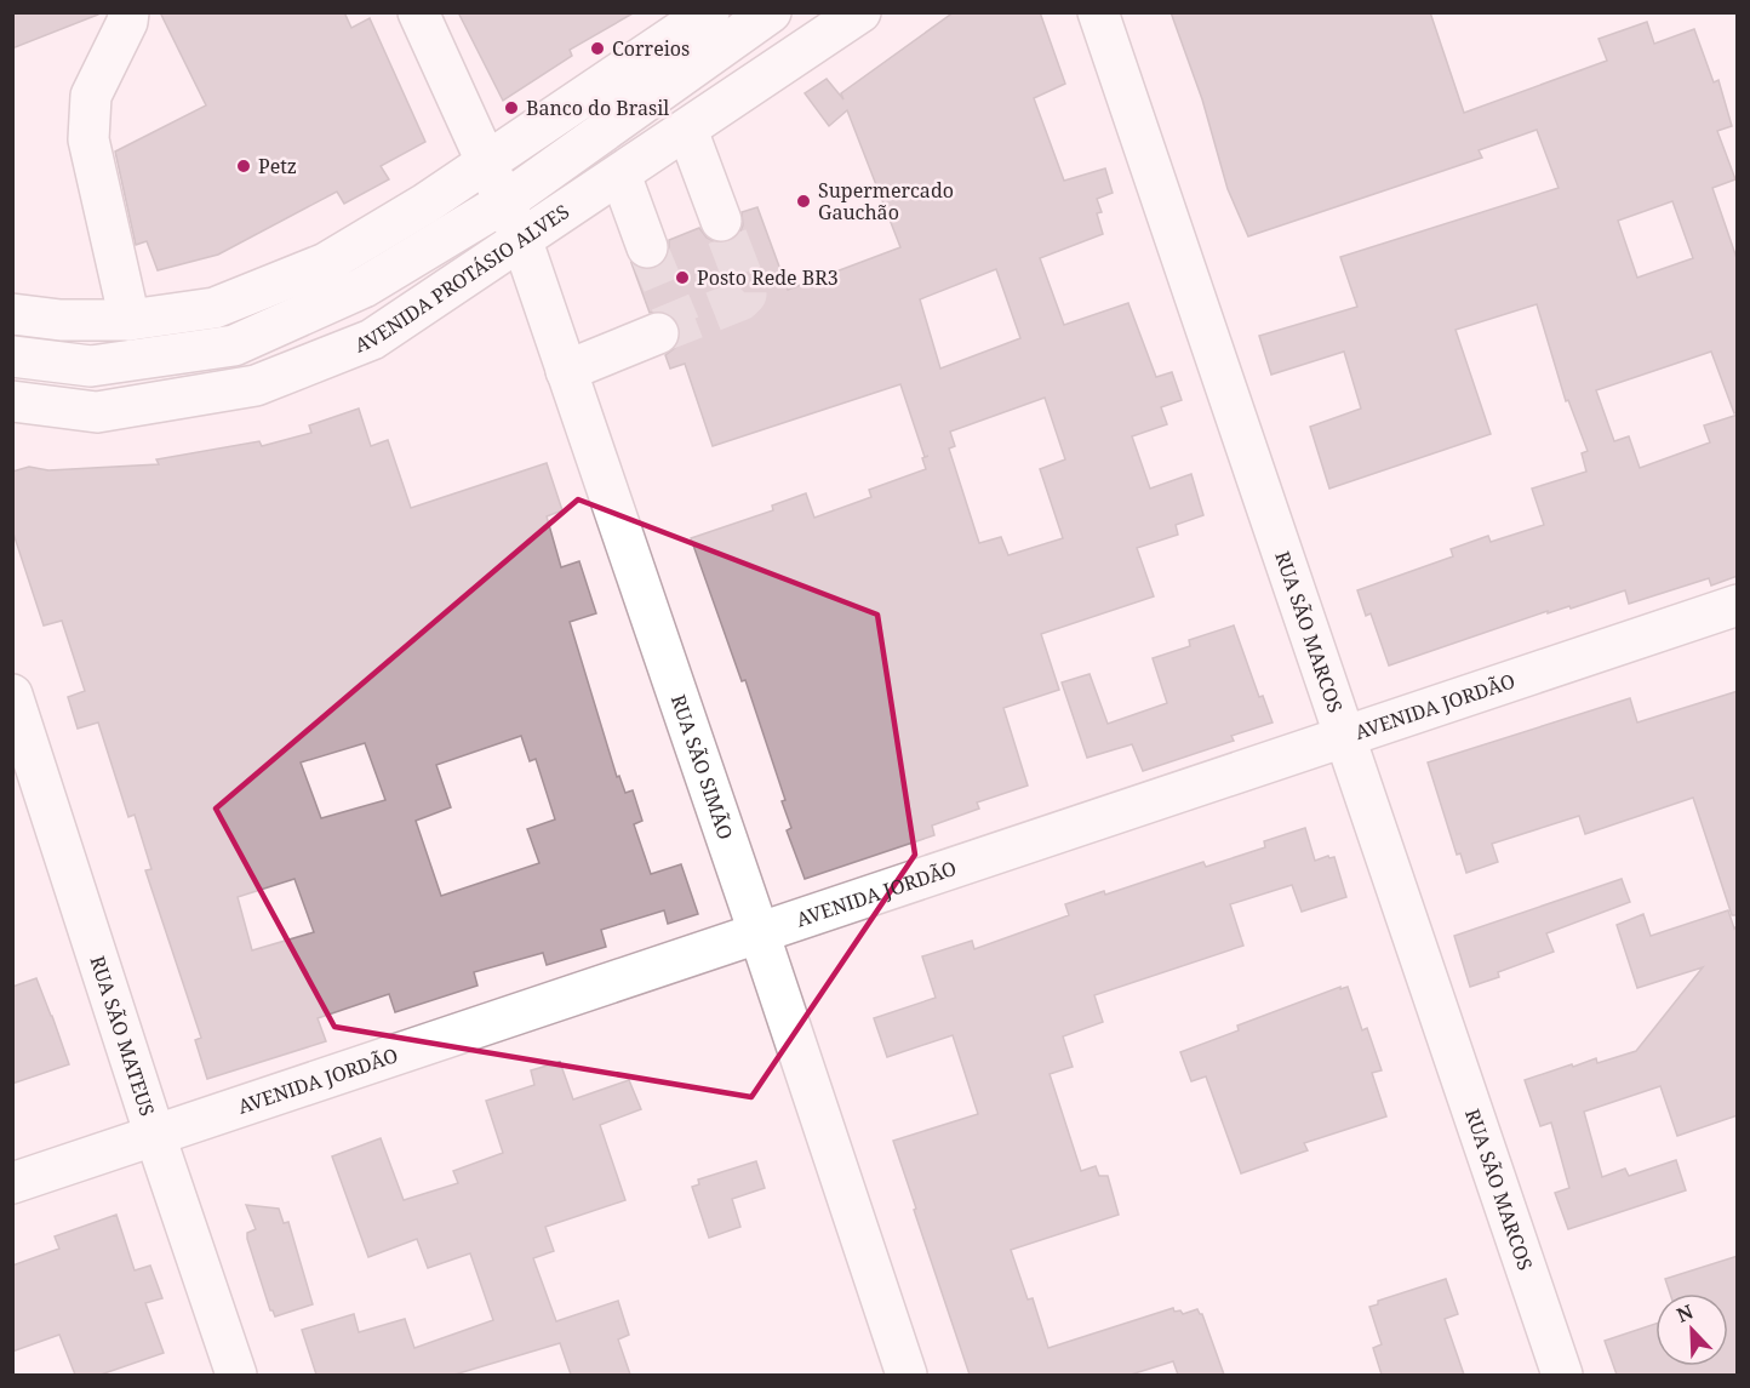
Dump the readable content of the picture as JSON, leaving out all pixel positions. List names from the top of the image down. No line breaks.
{"streets":{"street":["AVENIDA PROTÁSIO ALVES","RUA SÃO MARCOS","AVENIDA JORDÃO","RUA SÃO SIMÃO","RUA SÃO MATEUS"]},"crossings":[["AVENIDA PROTÁSIO ALVES","RUA SÃO SIMÃO"],["RUA SÃO MARCOS","AVENIDA JORDÃO"],["AVENIDA JORDÃO","RUA SÃO SIMÃO"],["AVENIDA JORDÃO","RUA SÃO MATEUS"]],"places":["Correios","Banco do Brasil","Petz","Supermercado Gauchão","Posto Rede BR3"],"north":"top left"}
